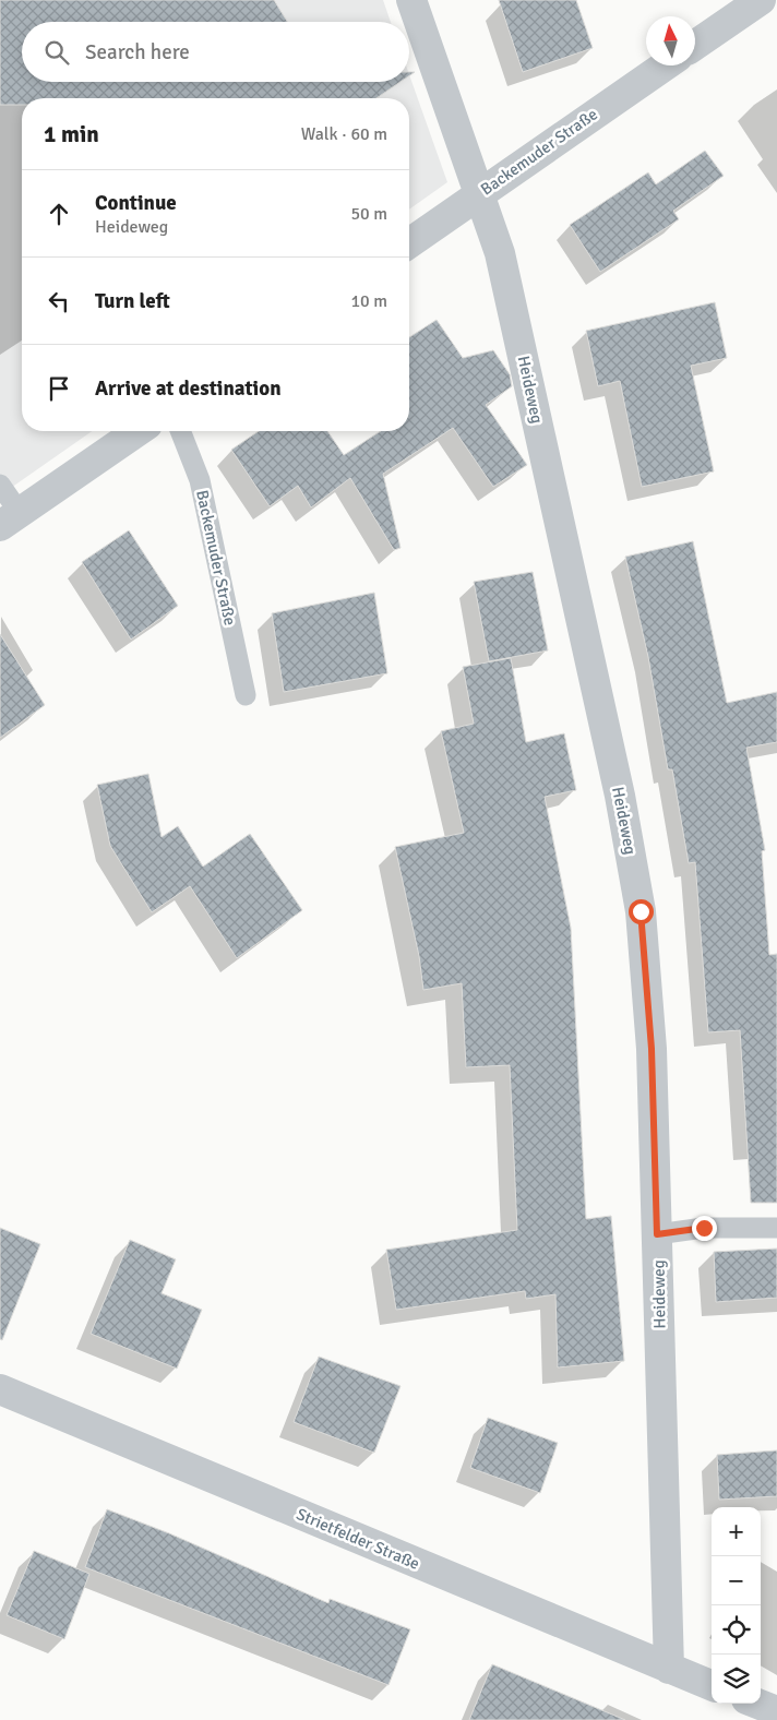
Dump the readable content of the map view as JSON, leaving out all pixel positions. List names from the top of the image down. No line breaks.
{"streets":{"street":["Backemuder Straße","Heideweg","Strietfelder Straße"]},"crossings":[["Backemuder Straße","Heideweg"],["Heideweg","Strietfelder Straße"]],"north":"top","page":{"search":"Search here","heading":["1 min","Walk · 60 m"],"list":[["Continue","Heideweg","50 m"],["Turn left","10 m"],"Arrive at destination"],"map_buttons":["+","−"]}}
